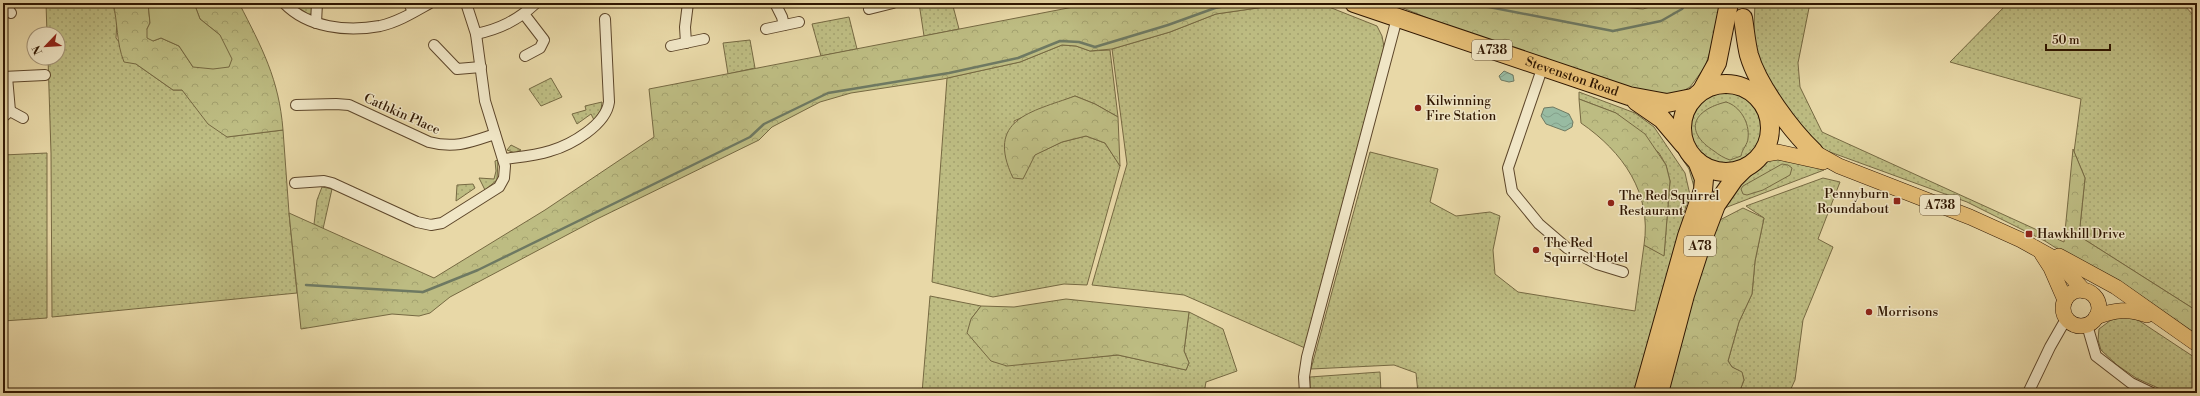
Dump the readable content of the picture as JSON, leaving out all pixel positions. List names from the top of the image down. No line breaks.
{"streets":{"highway":["A738","Stevenston Road","A78"],"street":["Cathkin Place"]},"crossings":[["A738","Stevenston Road"],["A738","A78"]],"places":{"other":["Kilwinning Fire Station","The Red Squirrel Restaurant","The Red Squirrel Hotel","Morrisons"],"transit":["Pennyburn Roundabout","Hawkhill Drive"]},"scale_bar":"50 m","north":"bottom left"}
